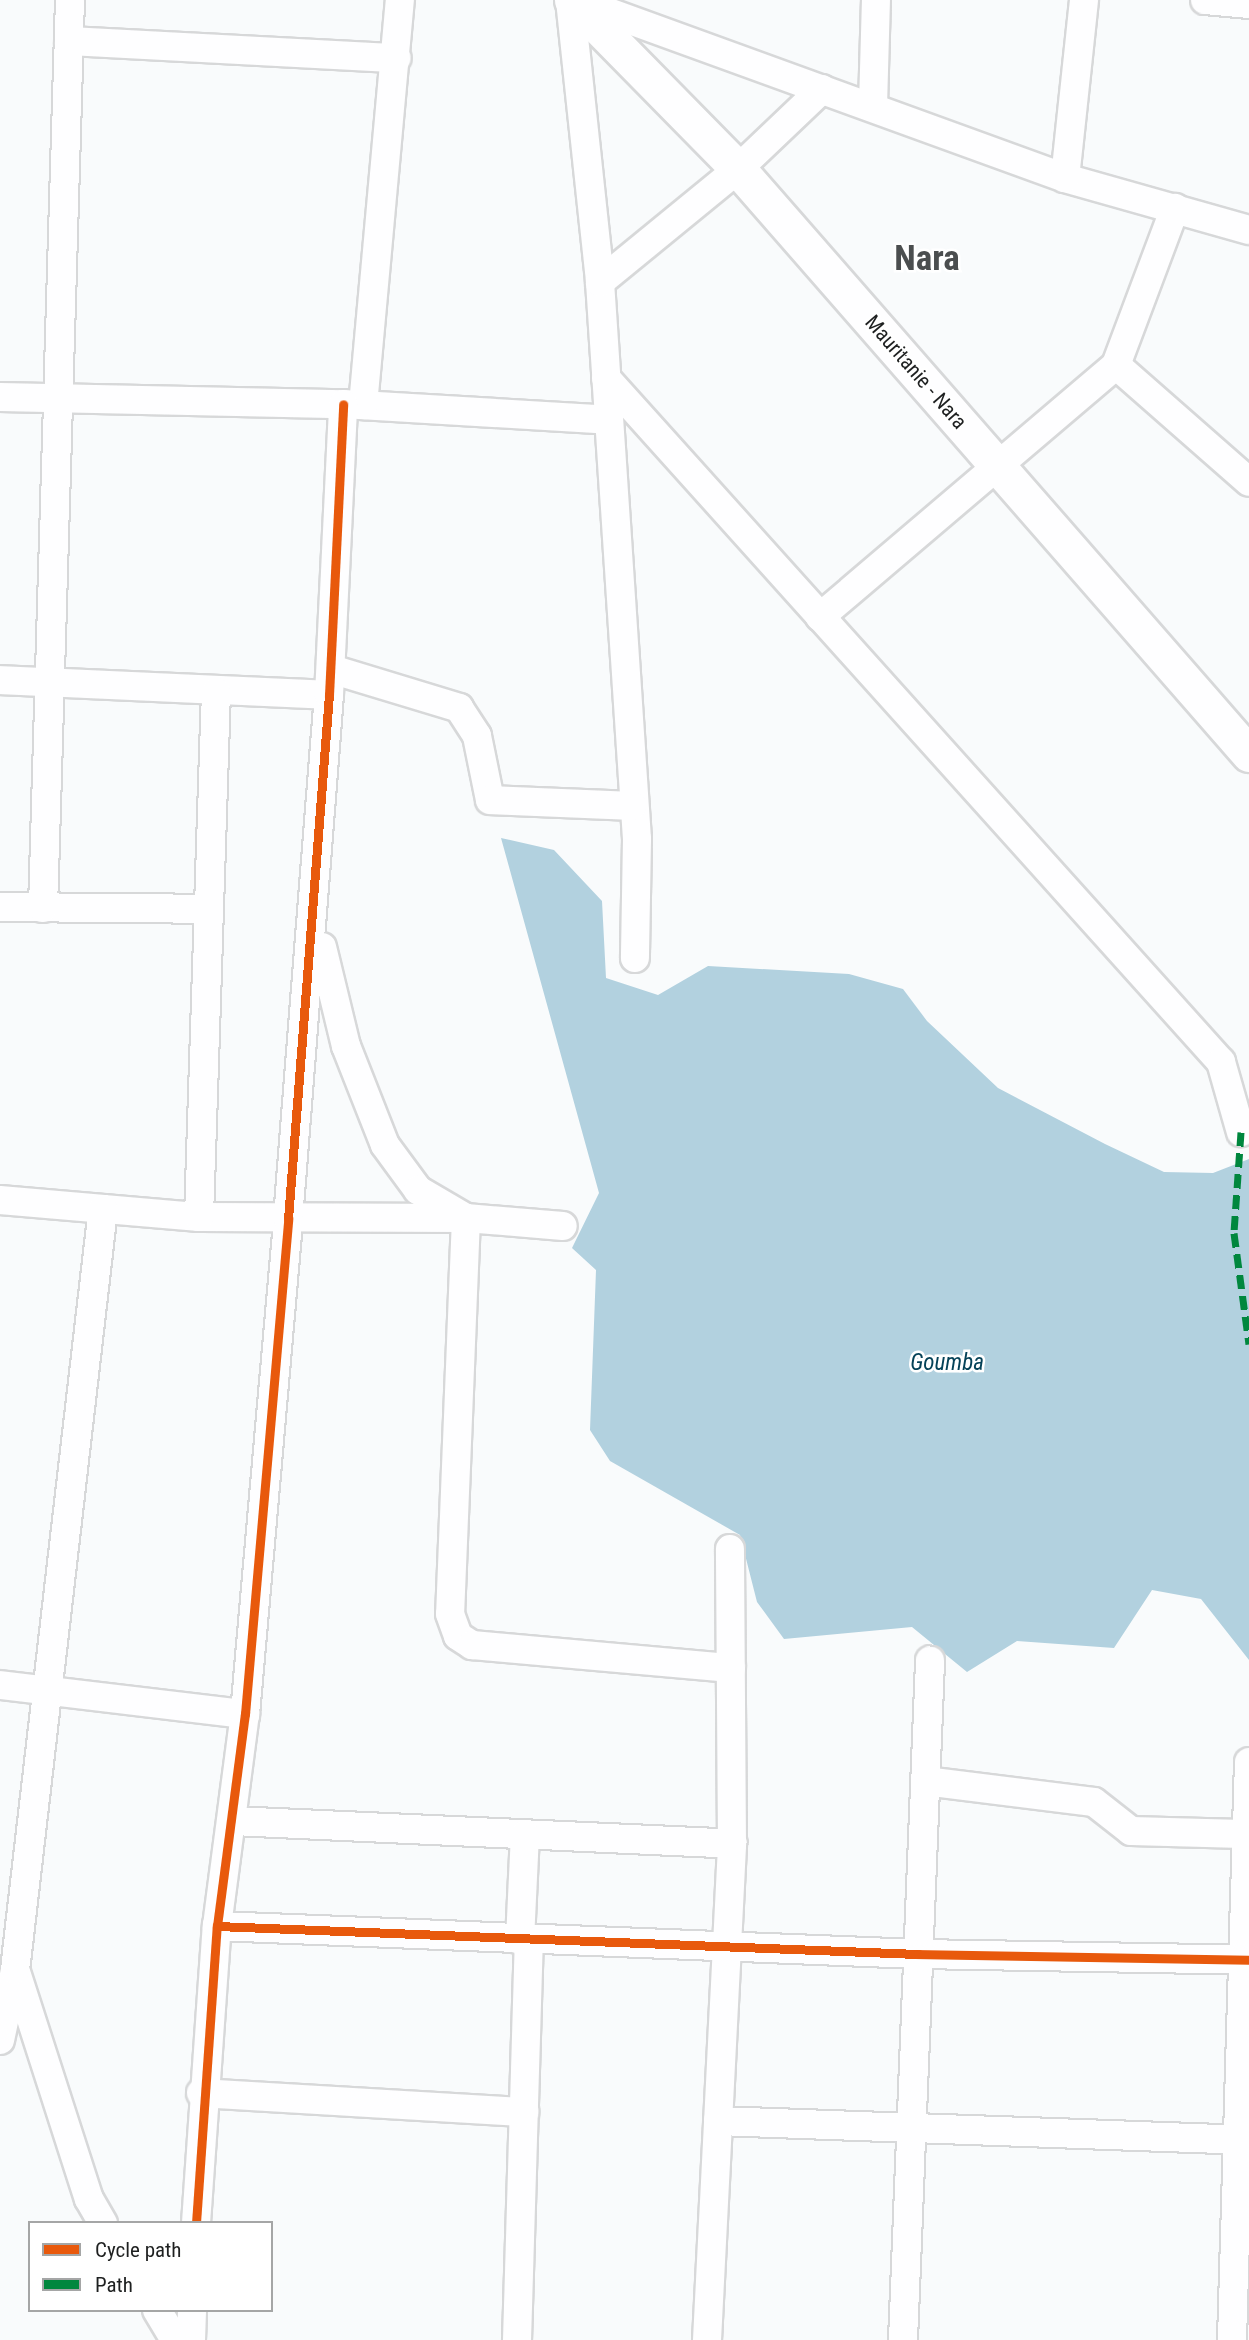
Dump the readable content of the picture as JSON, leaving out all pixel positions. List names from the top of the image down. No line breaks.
{"streets":{"main road":["Mauritanie - Nara"]},"districts":["Nara"],"water":["Goumba"],"legend":["Cycle path","Path"]}
